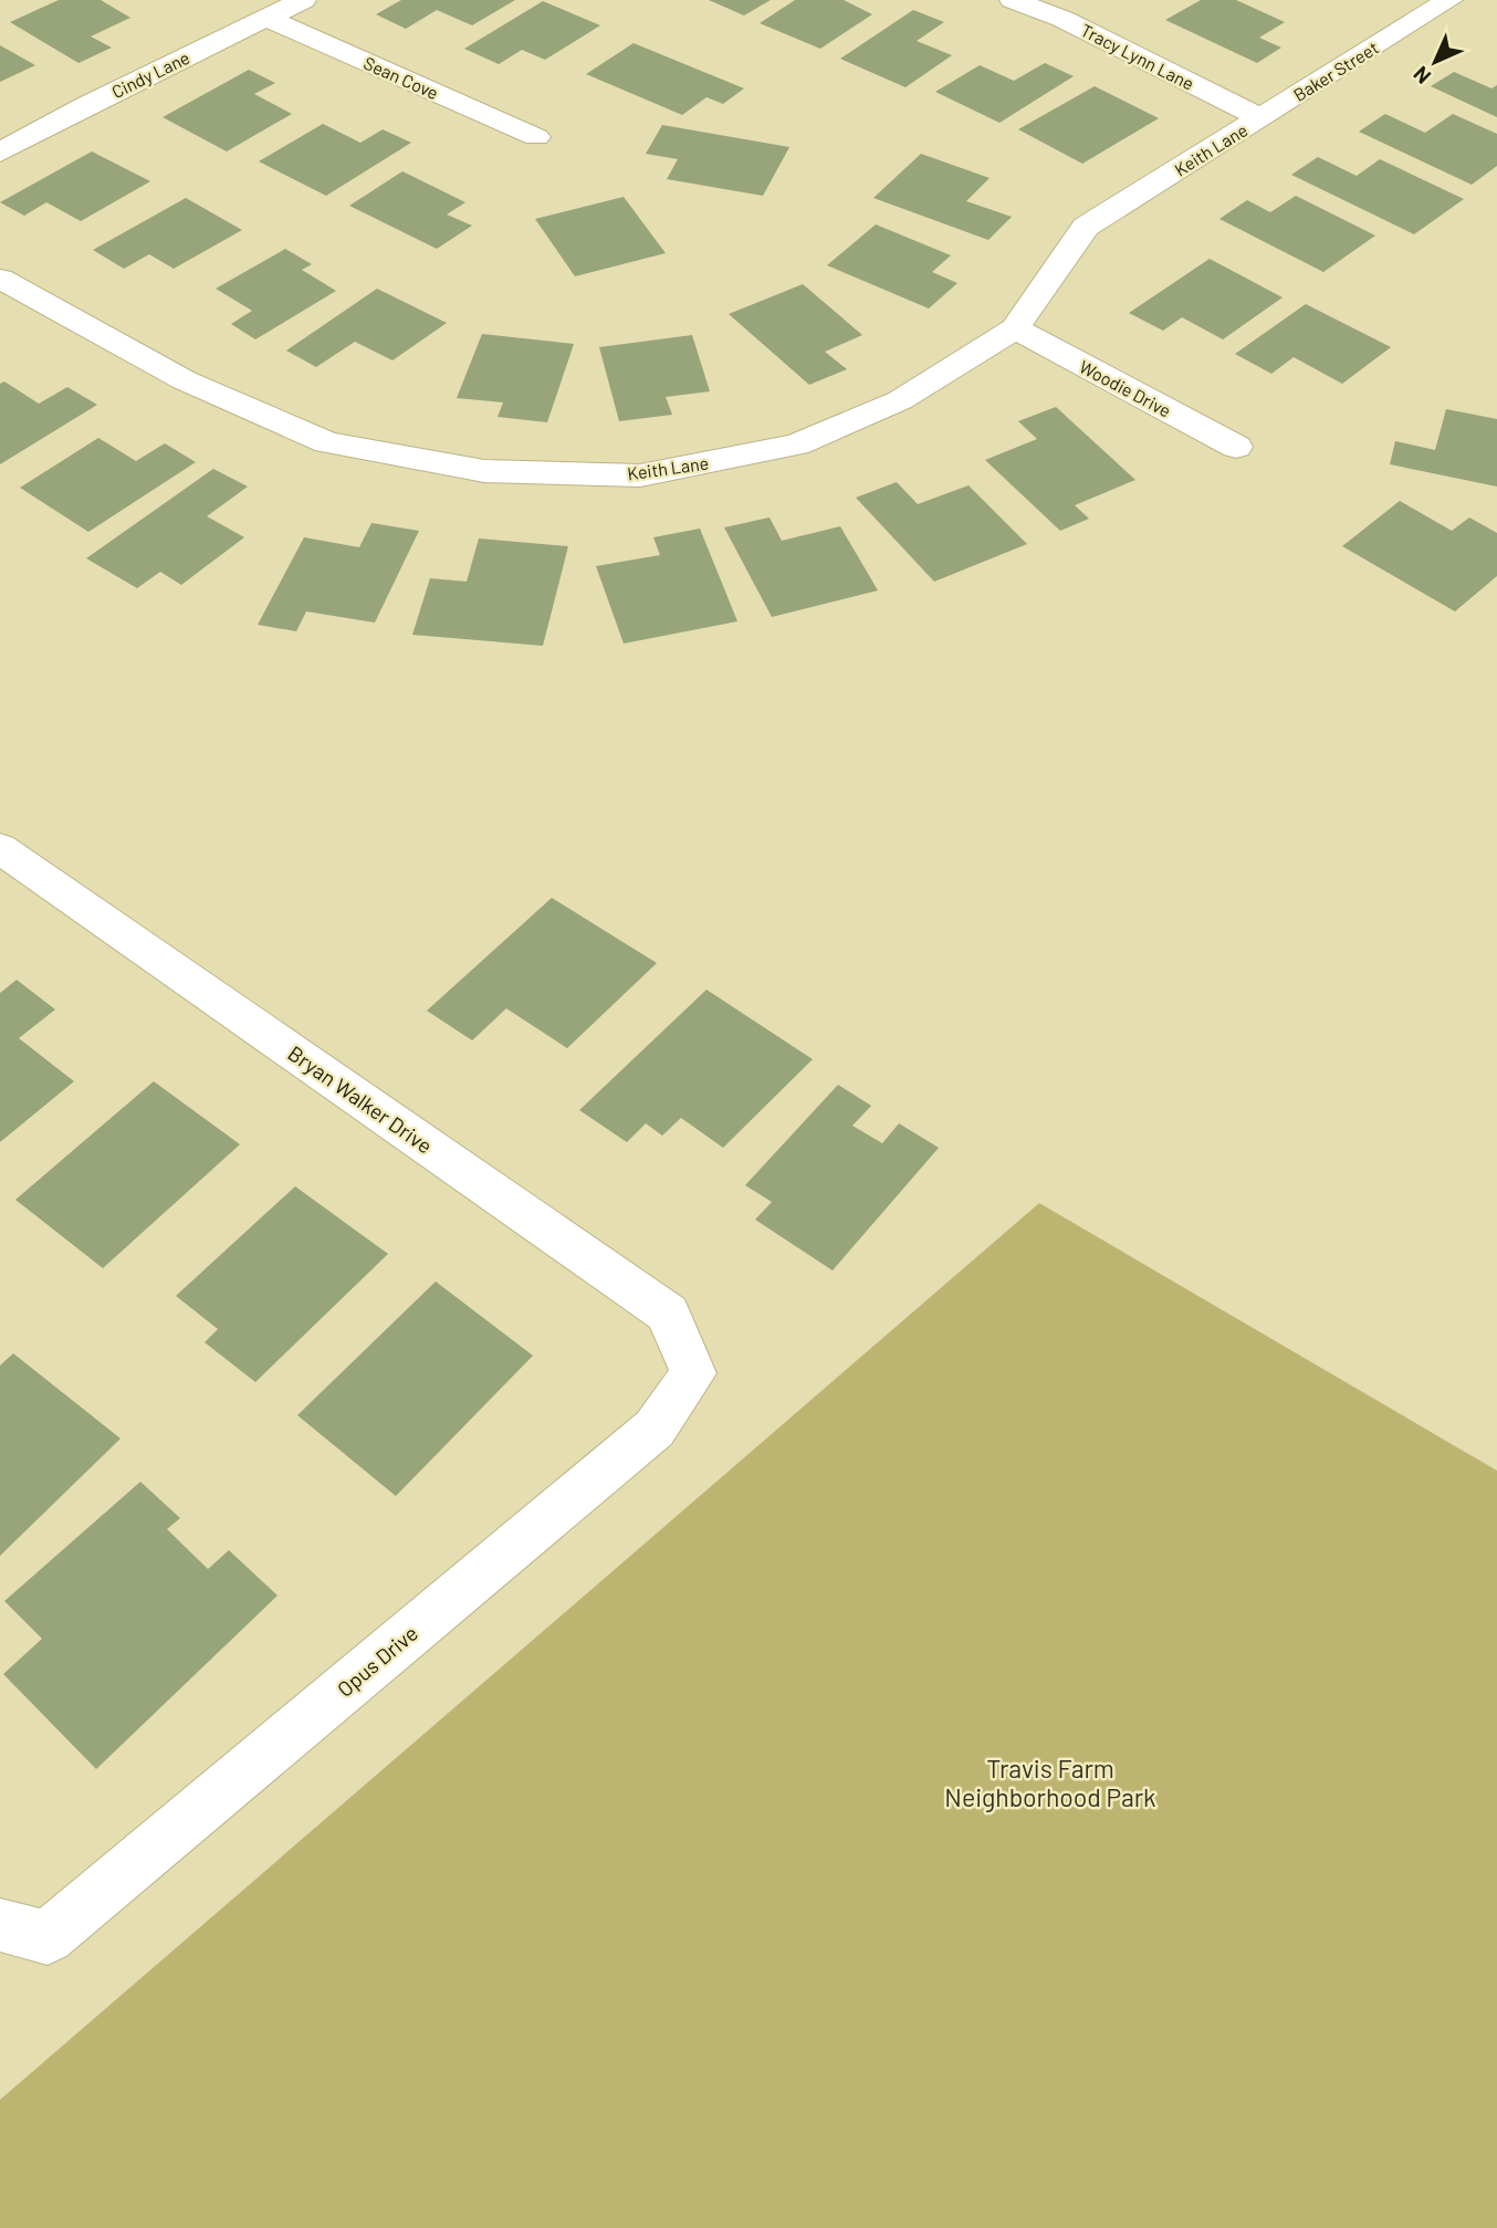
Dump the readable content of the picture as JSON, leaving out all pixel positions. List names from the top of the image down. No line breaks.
{"streets":{"street":["Tracy Lynn Lane","Baker Street","Cindy Lane","Sean Cove","Keith Lane","Woodie Drive","Bryan Walker Drive","Opus Drive"]},"crossings":[["Tracy Lynn Lane","Baker Street"],["Tracy Lynn Lane","Keith Lane"],["Baker Street","Keith Lane"],["Cindy Lane","Sean Cove"],["Keith Lane","Woodie Drive"],["Bryan Walker Drive","Opus Drive"]],"parks":["Travis Farm Neighborhood Park"],"north":"bottom left"}
